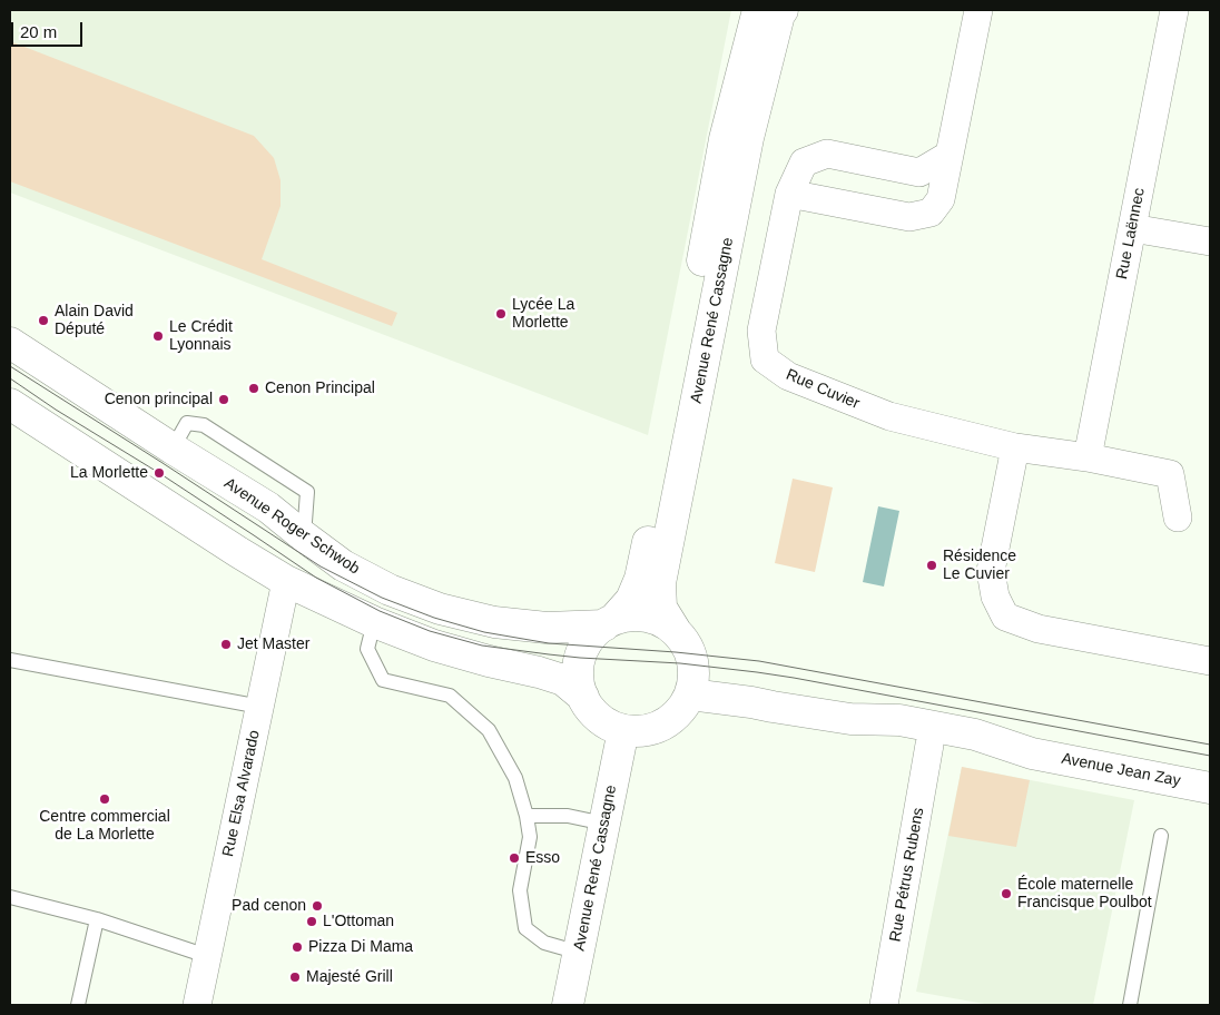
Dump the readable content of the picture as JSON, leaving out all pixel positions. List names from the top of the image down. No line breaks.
{"streets":{"street":["Rue Laënnec","Avenue René Cassagne","Rue Cuvier","Avenue Roger Schwob","Avenue Jean Zay","Rue Elsa Alvarado","Rue Pétrus Rubens"]},"crossings":[["Rue Laënnec","Rue Cuvier"],["Avenue René Cassagne","Avenue Roger Schwob"],["Avenue René Cassagne","Avenue Jean Zay"],["Avenue Roger Schwob","Avenue Jean Zay"],["Avenue Jean Zay","Rue Pétrus Rubens"]],"places":["Lycée La Morlette","Alain David Député","Le Crédit Lyonnais","Cenon Principal","Cenon principal","La Morlette","Résidence Le Cuvier","Jet Master","Centre commercial de La Morlette","Esso","École maternelle Francisque Poulbot","Pad cenon","L'Ottoman","Pizza Di Mama","Majesté Grill"],"scale_bar":"20 m"}
